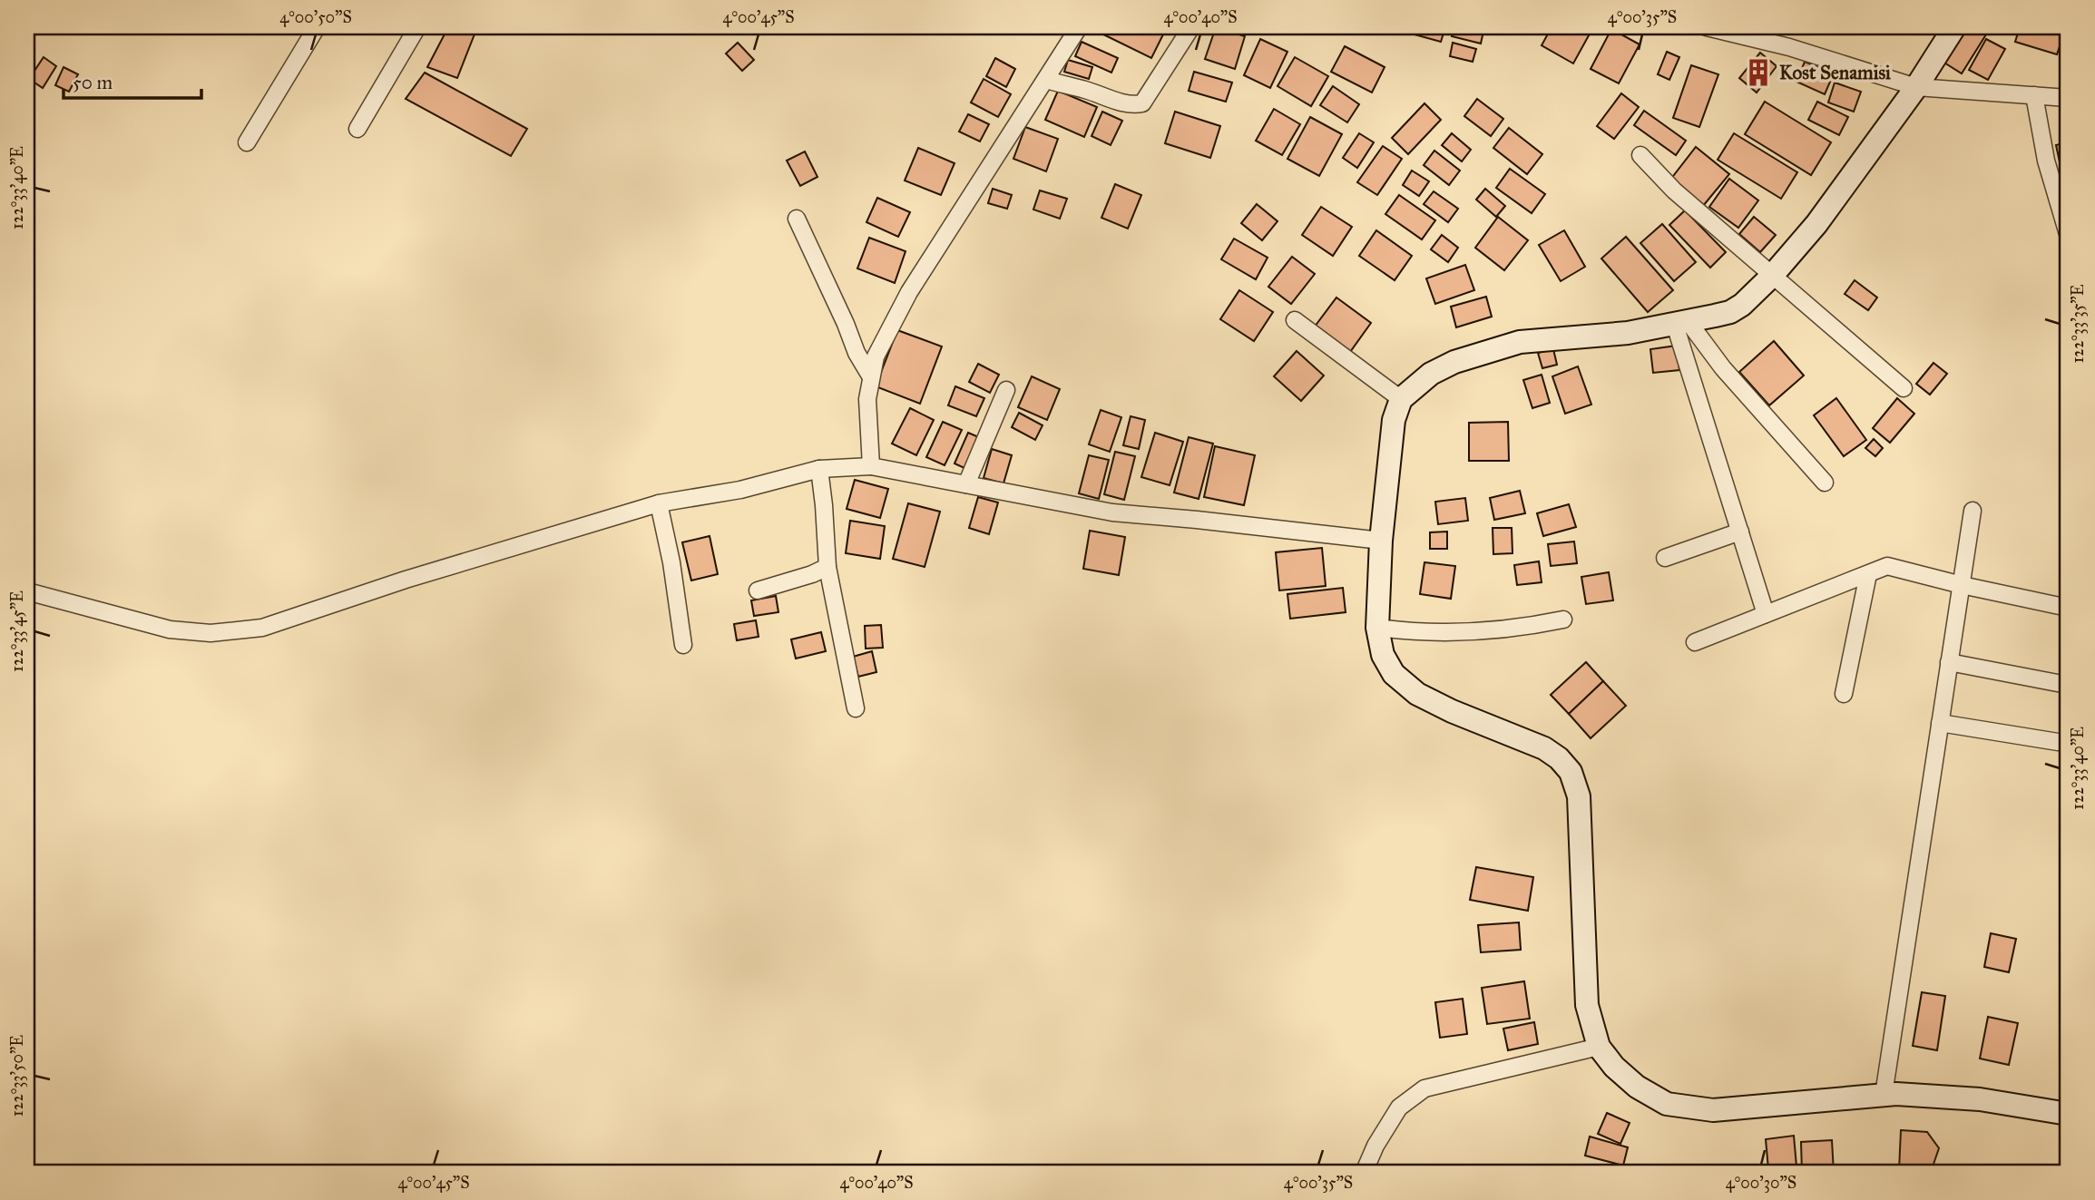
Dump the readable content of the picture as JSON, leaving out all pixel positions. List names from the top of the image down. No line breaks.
{"places":{"building":["Kost Senamisi"]},"scale_bar":"50 m","coordinates":["4°00'50\"S","4°00'45\"S","4°00'40\"S","4°00'35\"S","122°33'40\"E","122°33'35\"E","122°33'45\"E","122°33'50\"E","4°00'30\"S"]}
